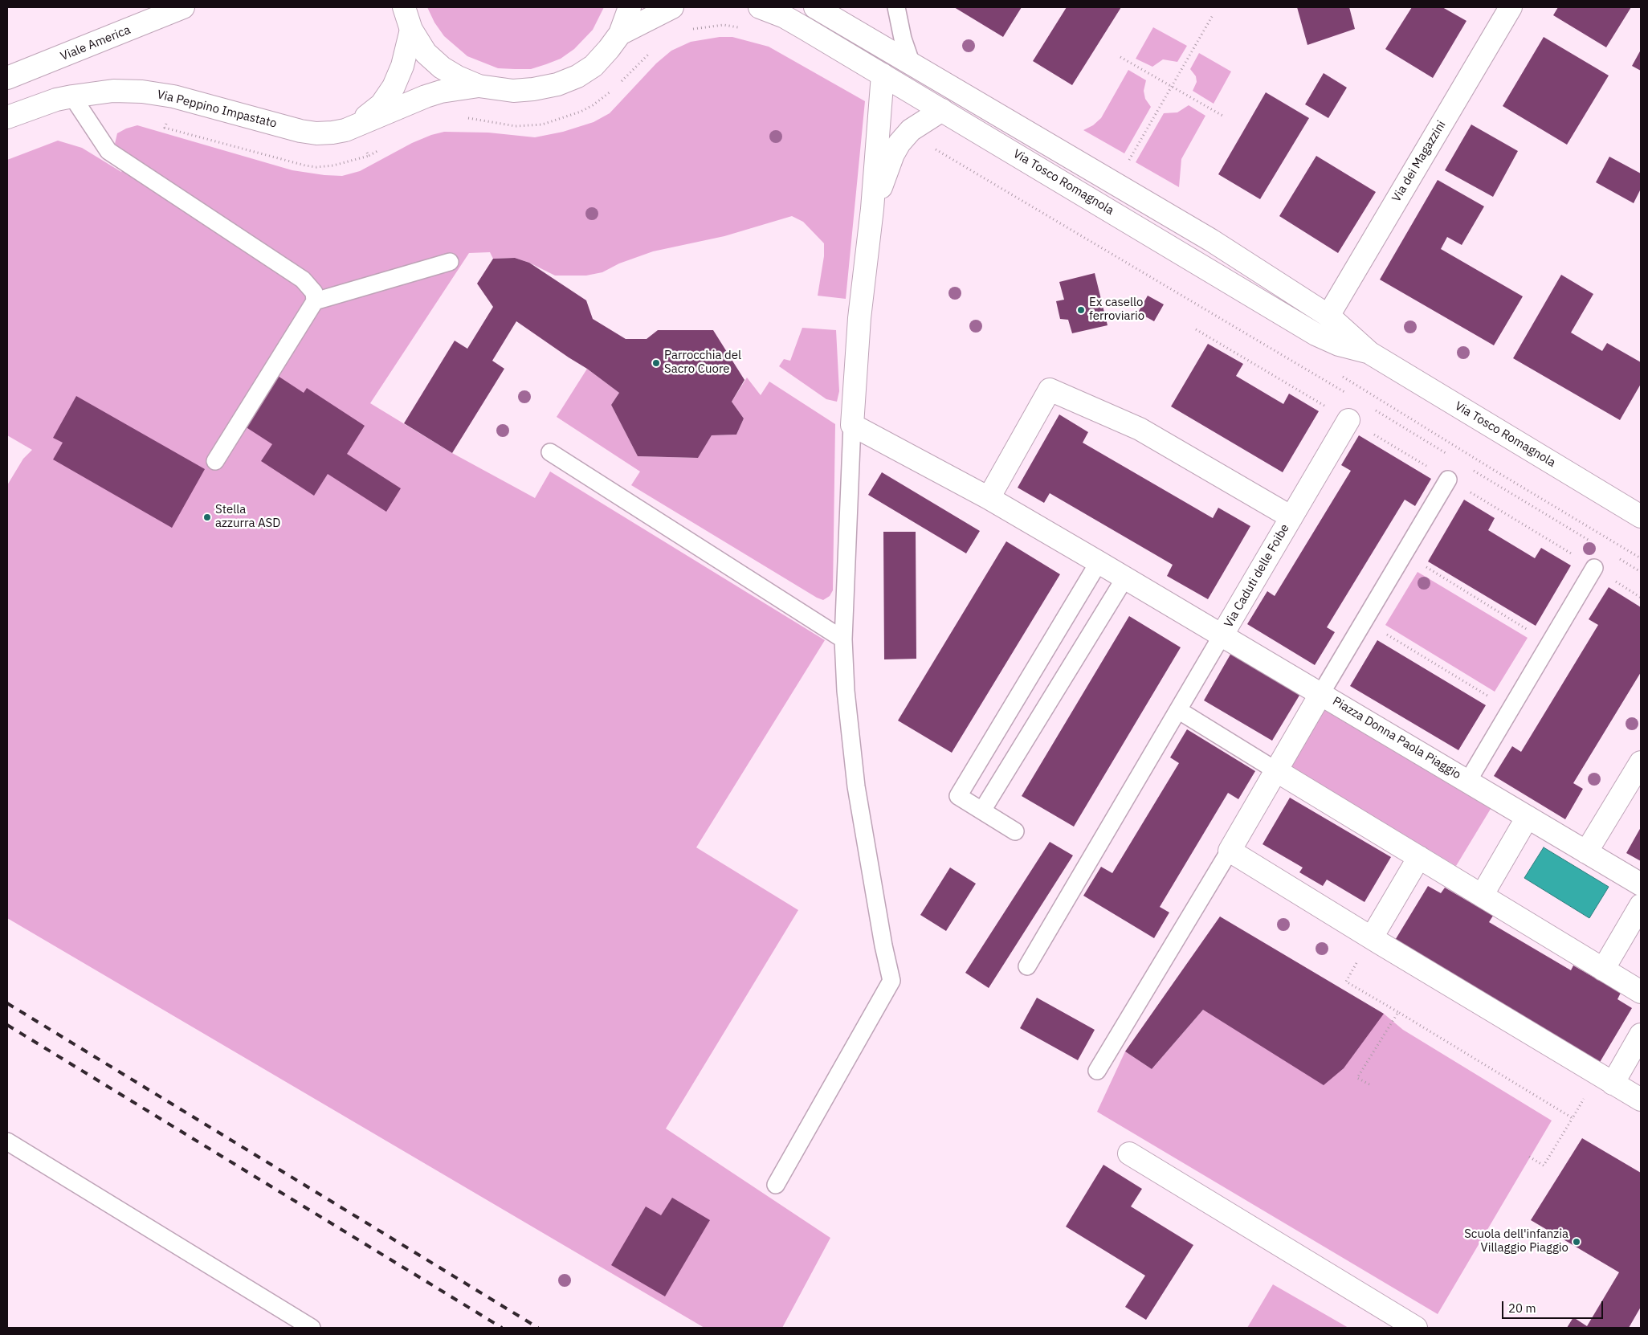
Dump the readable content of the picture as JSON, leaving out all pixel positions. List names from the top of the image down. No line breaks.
{"streets":{"street":["Viale America","Via Peppino Impastato","Via dei Magazzini","Via Tosco Romagnola","Via Caduti delle Foibe","Piazza Donna Paola Piaggio"]},"crossings":[["Via dei Magazzini","Via Tosco Romagnola"]],"places":["Ex casello ferroviario","Parrocchia del Sacro Cuore","Stella azzurra ASD","Scuola dell'infanzia Villaggio Piaggio"],"scale_bar":"20 m"}
